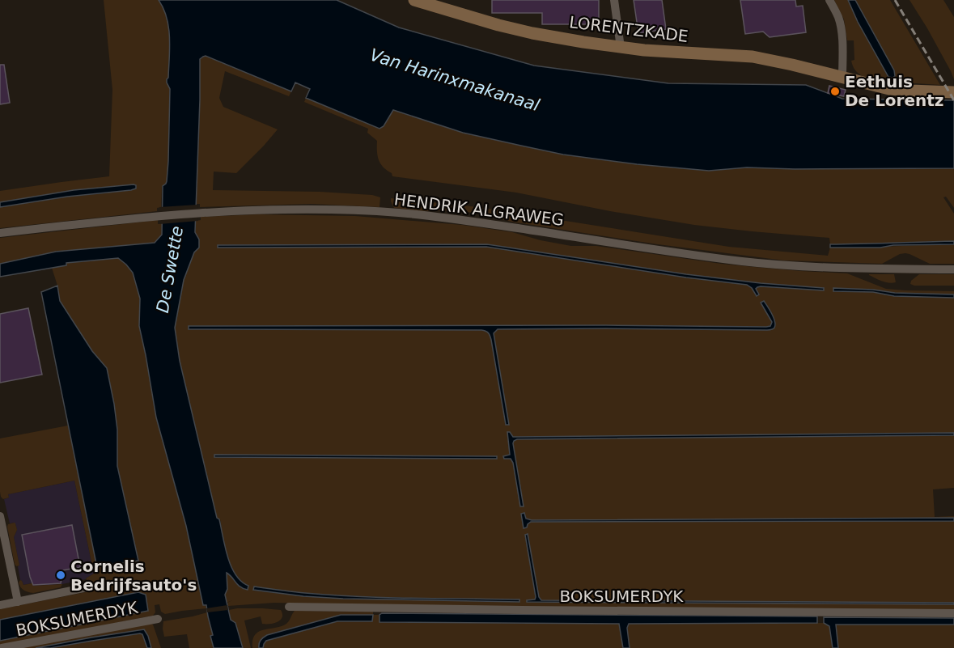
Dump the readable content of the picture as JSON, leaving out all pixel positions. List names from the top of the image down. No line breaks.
{"streets":{"street":["LORENTZKADE","HENDRIK ALGRAWEG","BOKSUMERDYK"]},"water":["Van Harinxmakanaal","De Swette"],"places":["Eethuis De Lorentz","Cornelis Bedrijfsauto's"]}
